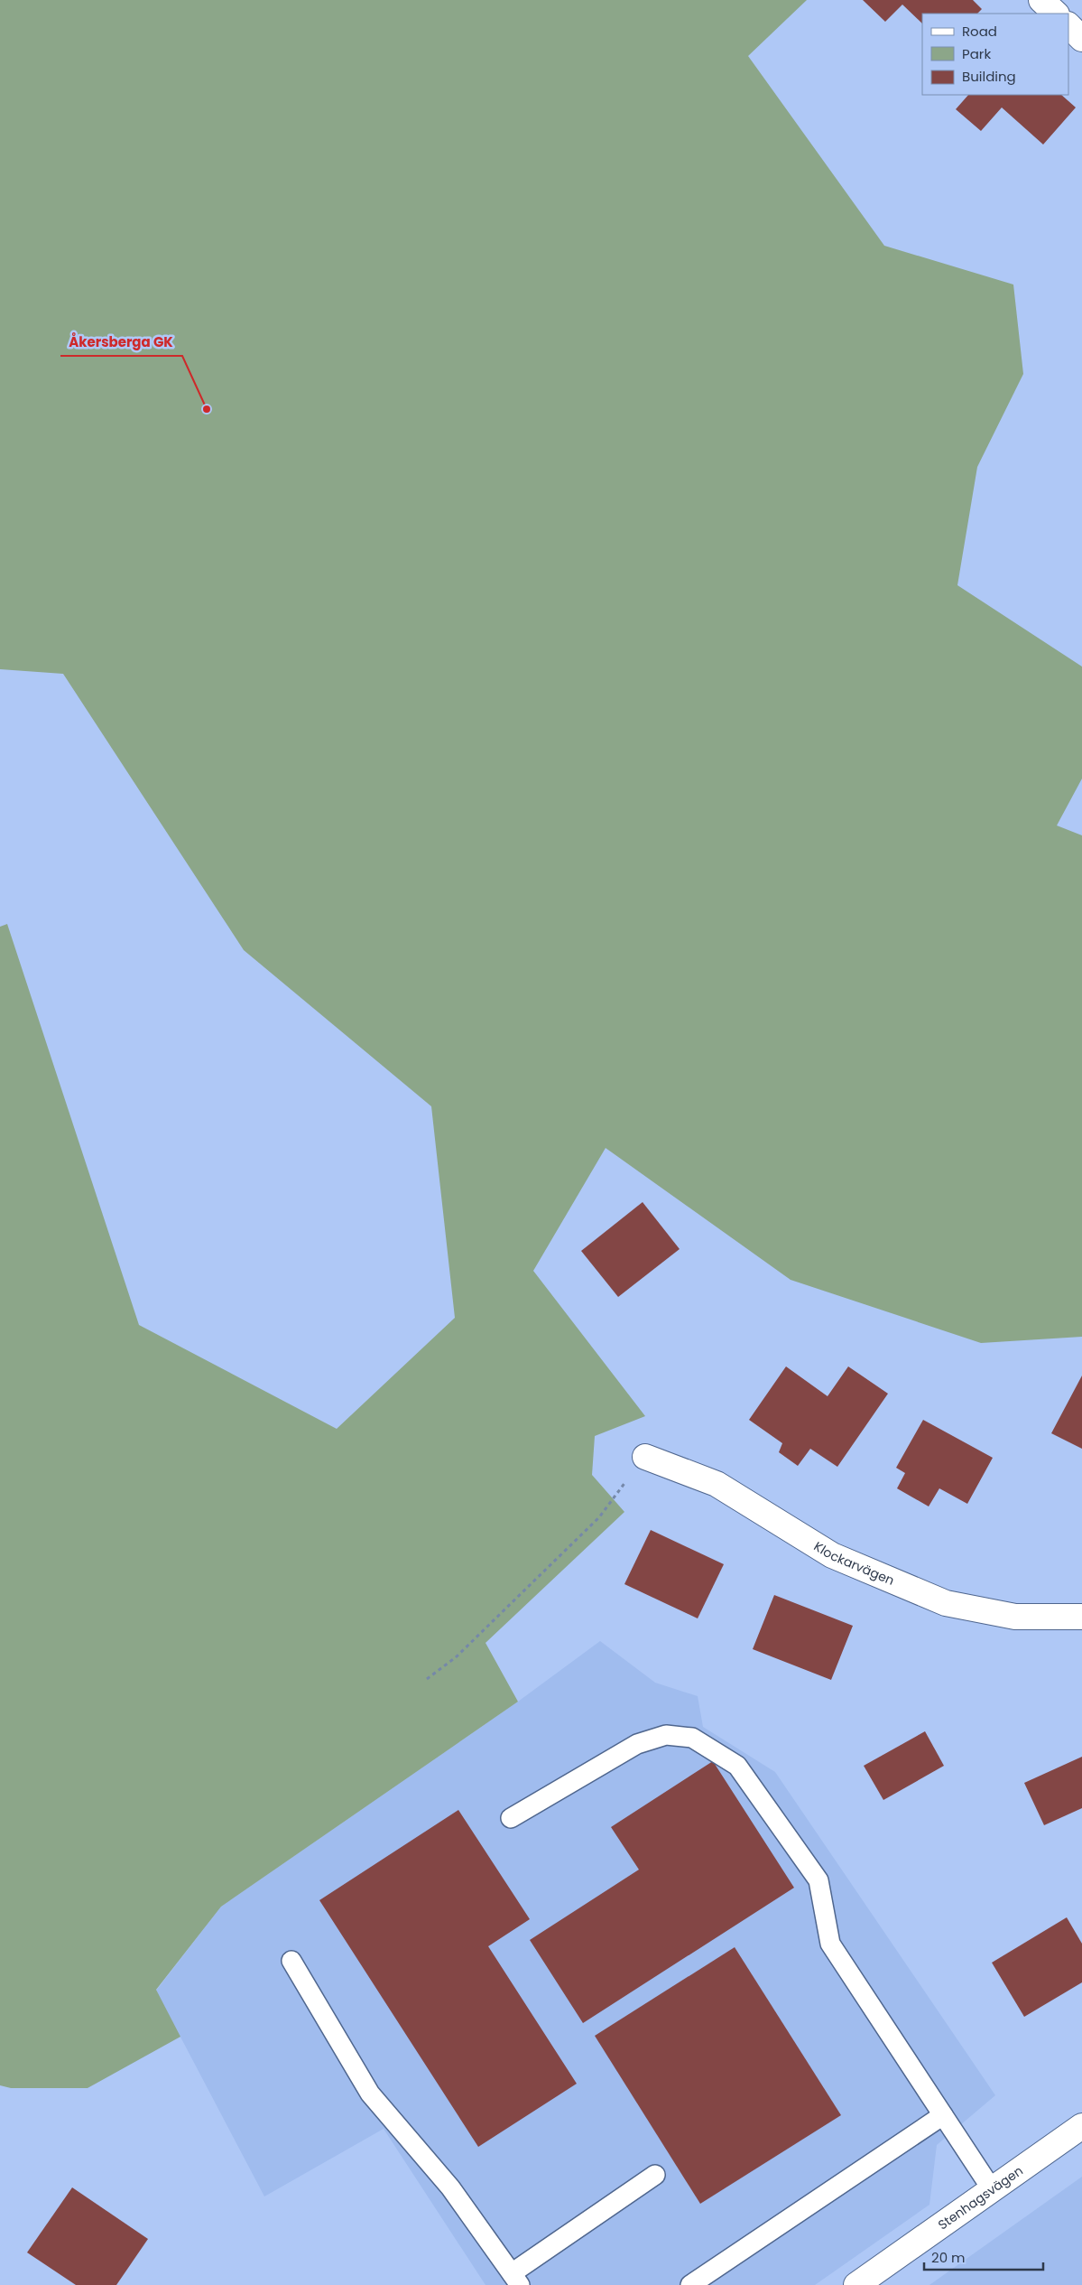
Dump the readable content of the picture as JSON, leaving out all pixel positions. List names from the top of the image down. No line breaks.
{"streets":{"street":["Klockarvägen","Stenhagsvägen"]},"places":["Åkersberga GK"],"legend":["Road","Park","Building"],"scale_bar":"20 m"}
